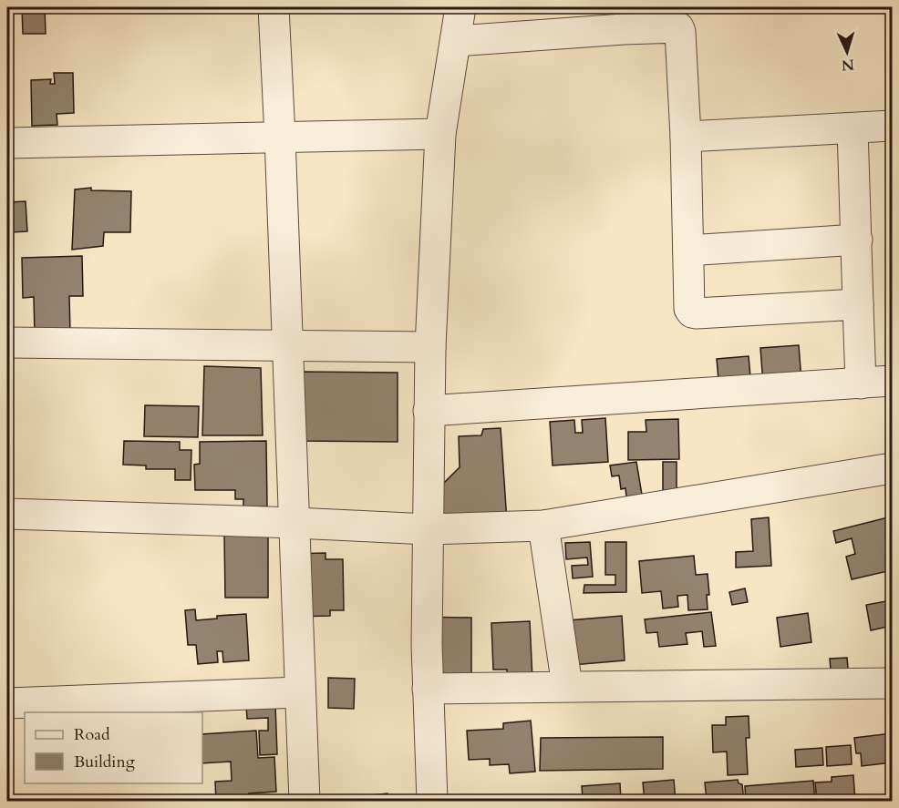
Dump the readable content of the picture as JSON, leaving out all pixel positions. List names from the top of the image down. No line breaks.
{"legend":["Road","Building"],"north":"bottom"}
